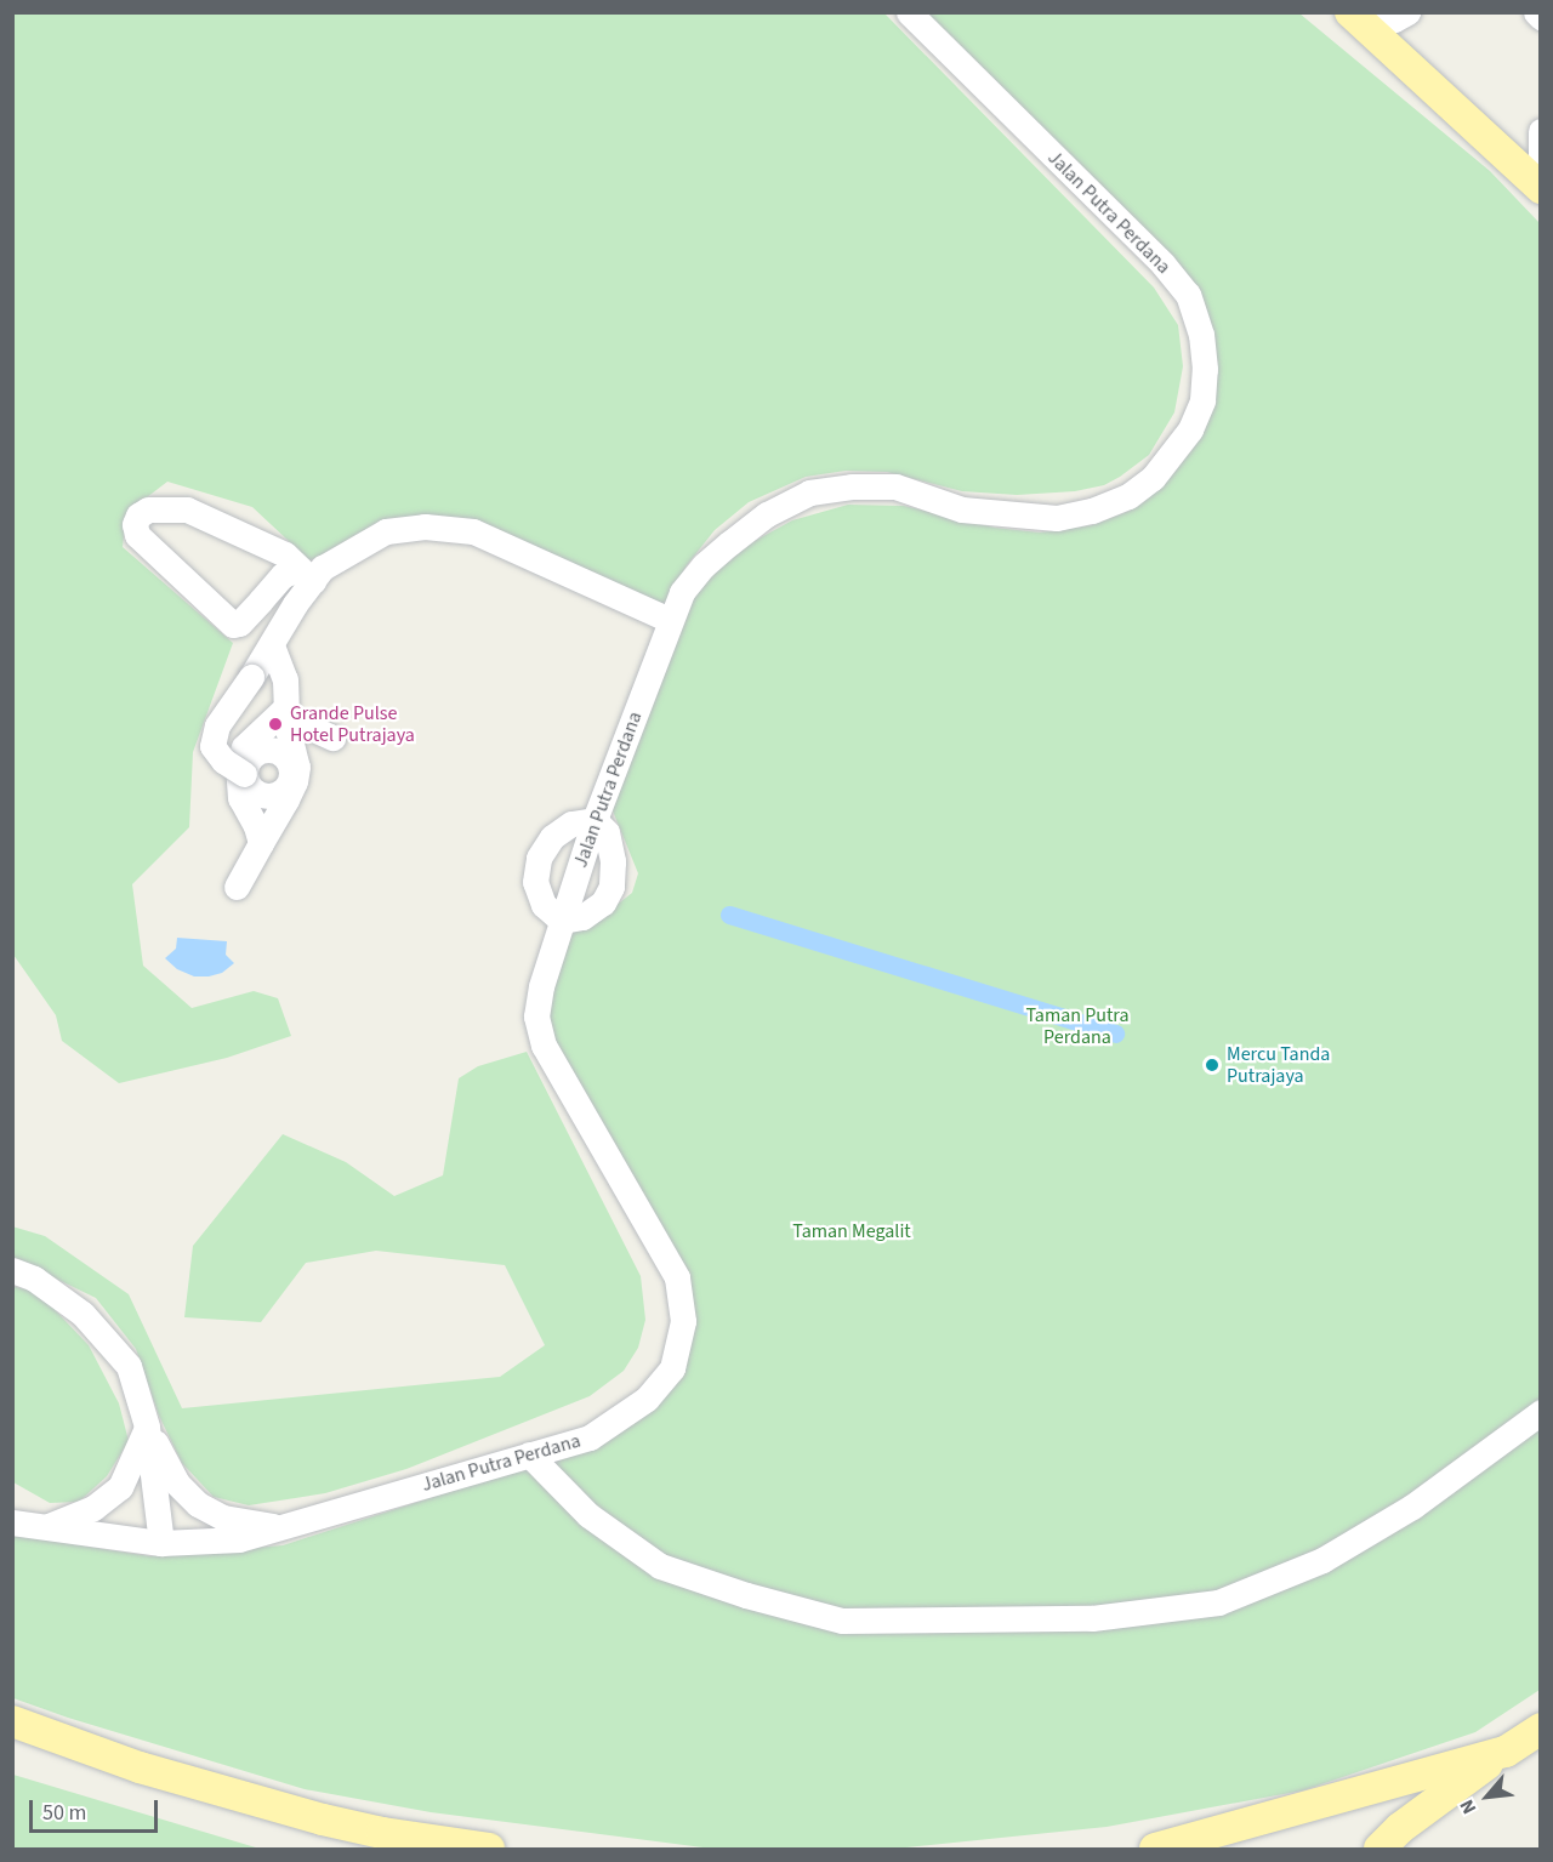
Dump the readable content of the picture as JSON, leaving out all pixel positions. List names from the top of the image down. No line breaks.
{"streets":{"street":["Jalan Putra Perdana"]},"parks":["Taman Putra Perdana","Taman Megalit"],"places":["Grande Pulse Hotel Putrajaya","Mercu Tanda Putrajaya"],"scale_bar":"50 m","north":"bottom left"}
